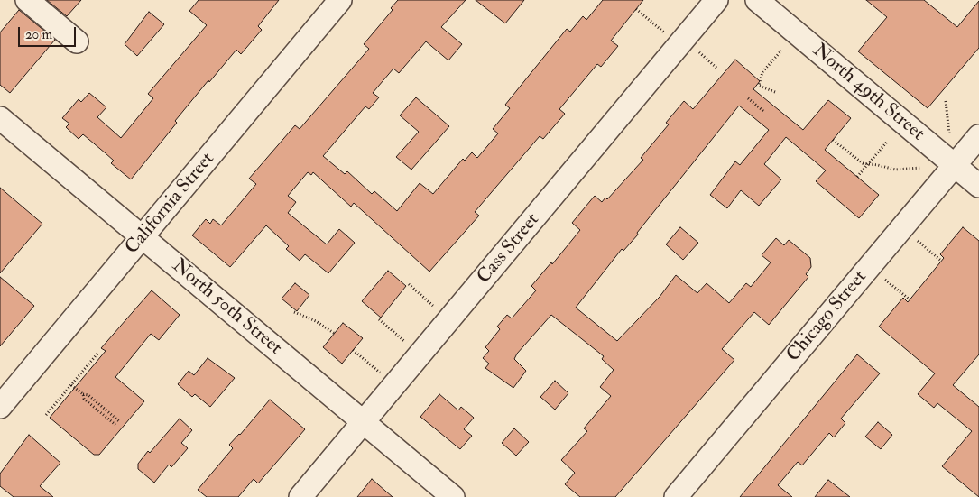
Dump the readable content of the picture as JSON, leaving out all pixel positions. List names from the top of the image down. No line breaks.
{"streets":{"street":["North 49th Street","California Street","Cass Street","North 50th Street","Chicago Street"]},"crossings":[["North 49th Street","Chicago Street"],["California Street","North 50th Street"],["Cass Street","North 50th Street"]],"scale_bar":"20 m"}
